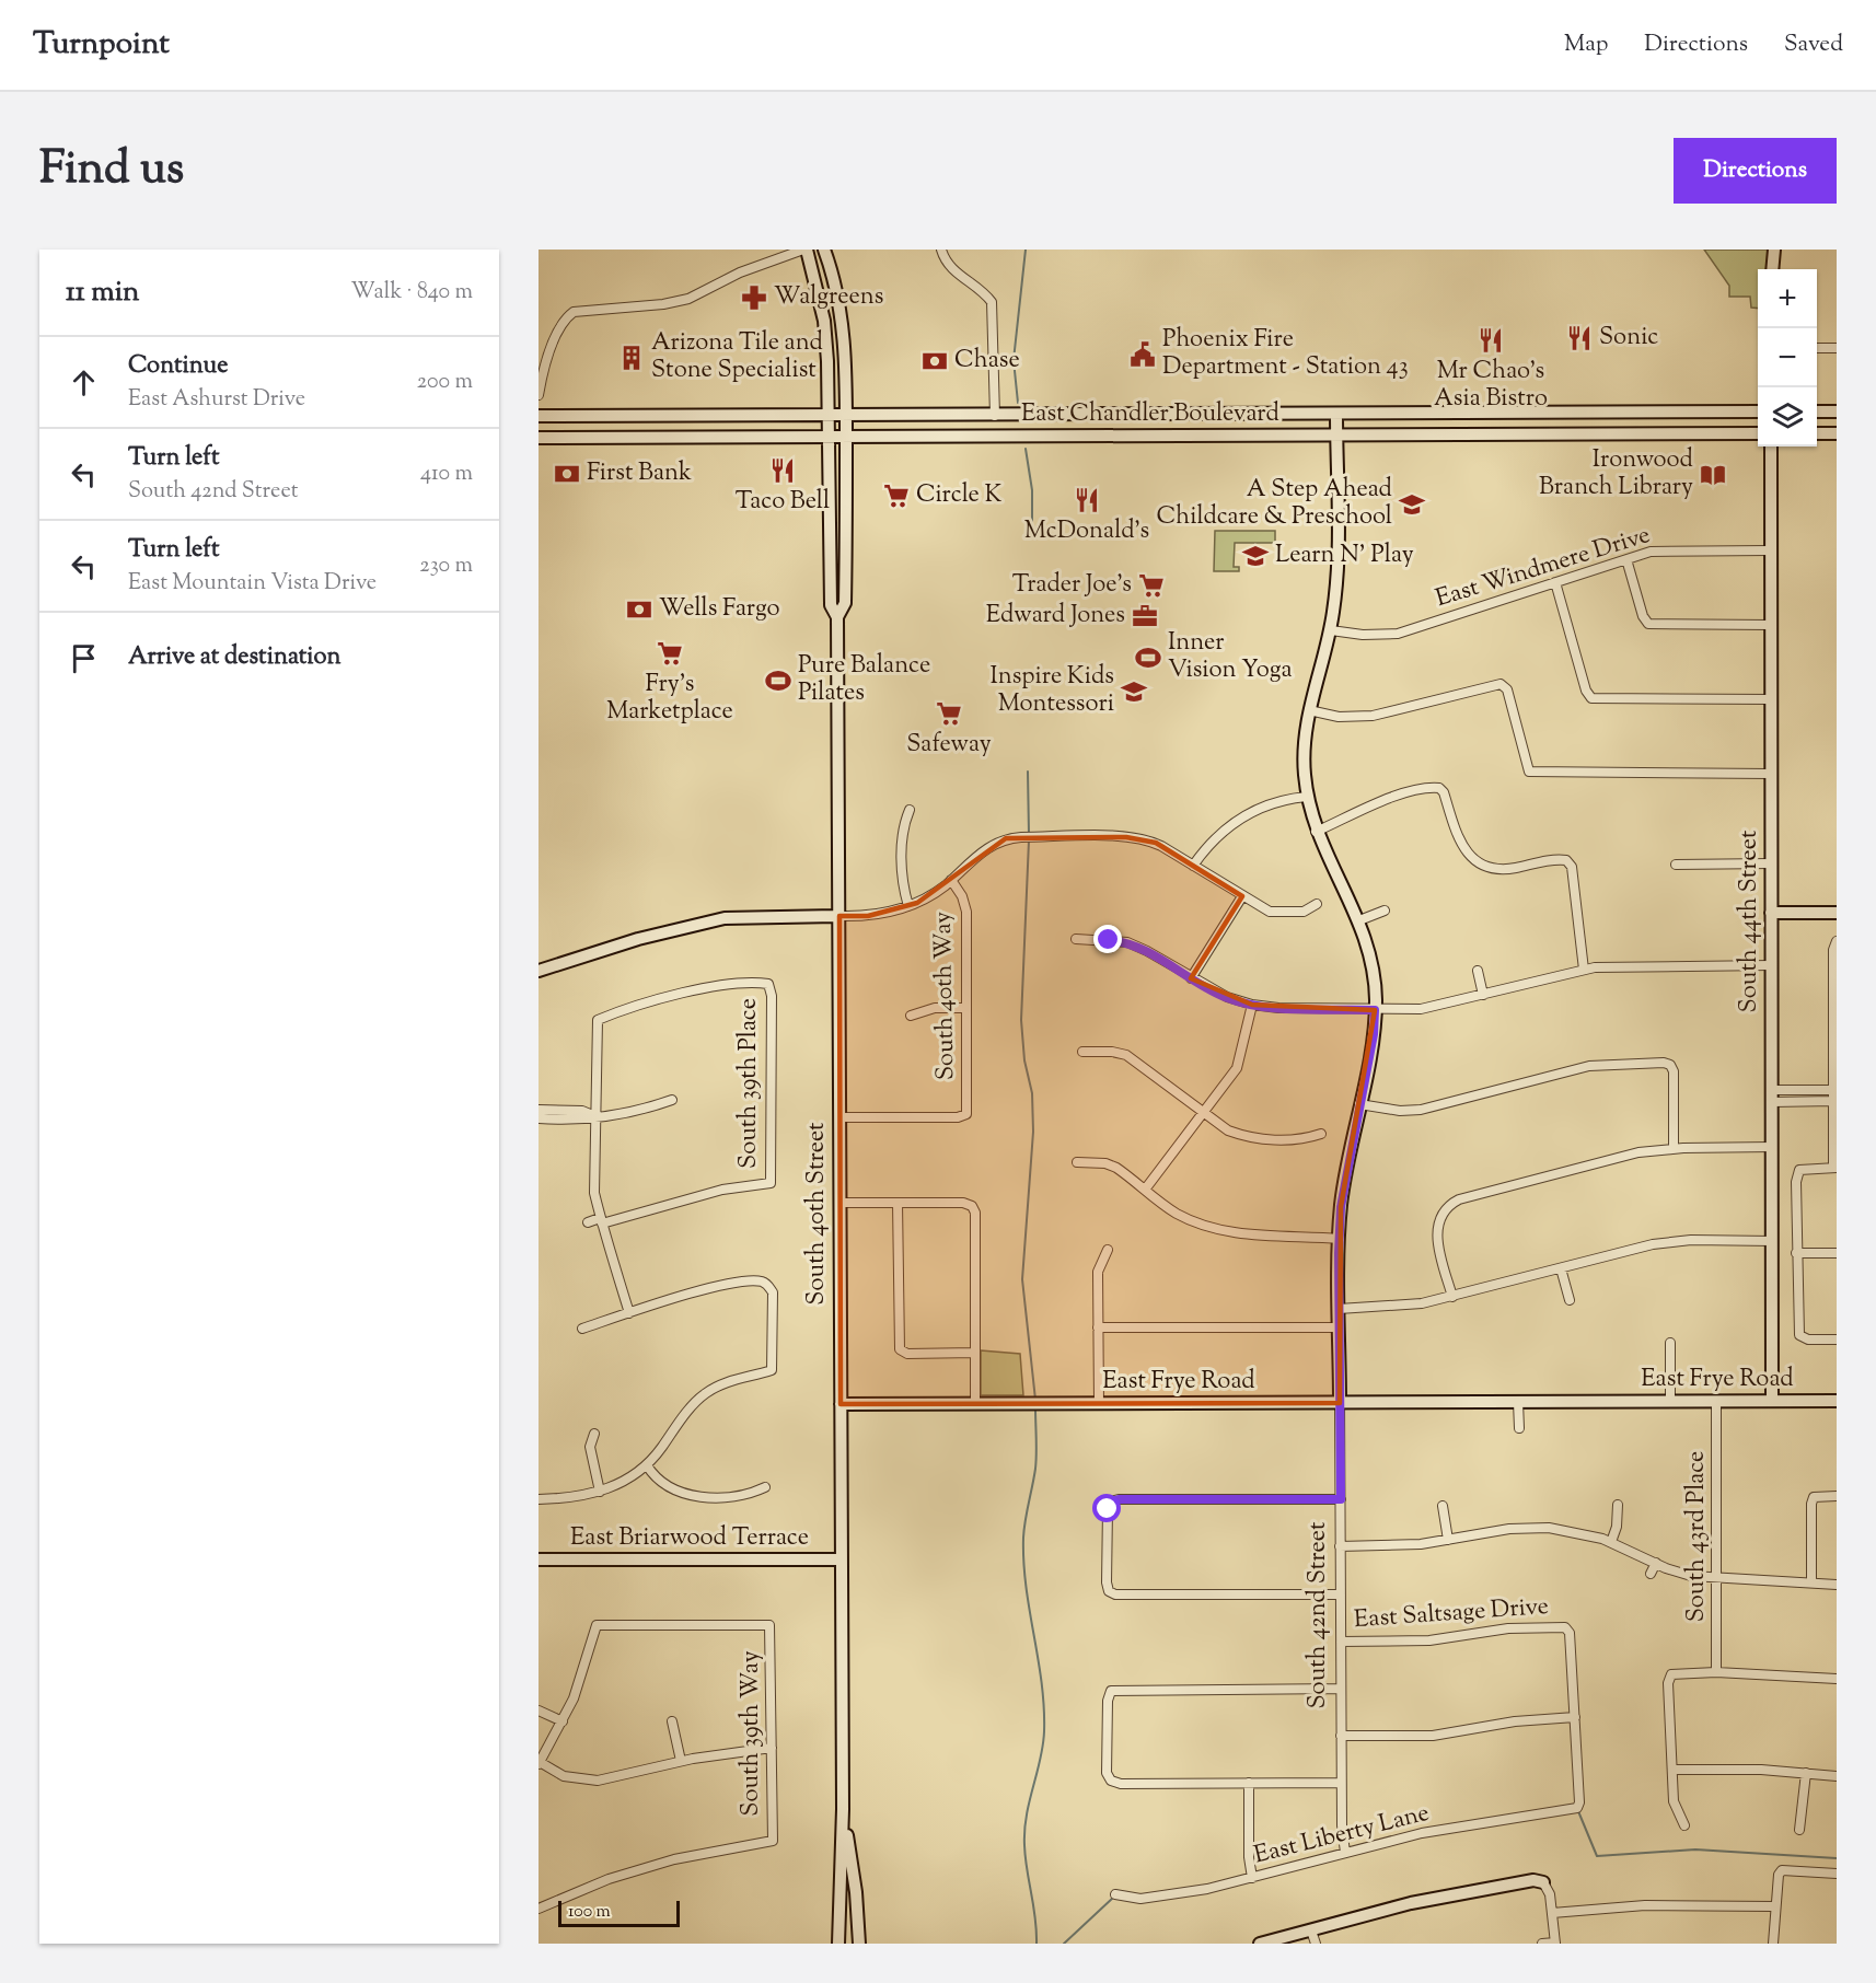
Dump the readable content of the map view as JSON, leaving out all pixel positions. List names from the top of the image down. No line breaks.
{"streets":{"main road":["East Chandler Boulevard","South 44th Street","South 40th Street","East Frye Road","East Briarwood Terrace","South 42nd Street"],"street":["East Windmere Drive","South 40th Way","South 39th Place","South 43rd Place","East Saltsage Drive","South 39th Way","East Liberty Lane"]},"crossings":[["East Chandler Boulevard","South 40th Street"],["East Chandler Boulevard","South 42nd Street"],["East Windmere Drive","South 44th Street"],["East Windmere Drive","South 42nd Street"],["South 44th Street","East Frye Road"],["South 40th Way","South 40th Street"],["South 40th Street","East Frye Road"],["South 40th Street","East Briarwood Terrace"],["East Frye Road","South 43rd Place"],["East Frye Road","South 42nd Street"],["East Saltsage Drive","South 42nd Street"],["East Saltsage Drive","East Liberty Lane"],["South 42nd Street","East Liberty Lane"]],"places":{"pharmacy":["Walgreens"],"restaurant":["Sonic","Mr Chao's Asia Bistro","Taco Bell","McDonald's"],"public building":["Phoenix Fire Department - Station 43"],"building":["Arizona Tile and Stone Specialist"],"bank":["Chase","First Bank","Wells Fargo"],"library":["Ironwood Branch Library"],"supermarket":["Circle K","Trader Joe's","Fry's Marketplace","Safeway"],"school or university":["A Step Ahead Childcare & Preschool","Learn N’ Play","Inspire Kids Montessori"],"office":["Edward Jones"],"sports":["Inner Vision Yoga","Pure Balance Pilates"]},"scale_bar":"100 m","page":{"header":"Turnpoint","nav":["Map","Directions","Saved"],"title":"Find us","buttons":"Directions","heading":["11 min","Walk · 840 m"],"map_buttons":["+","−"],"list":[["Continue","East Ashurst Drive","200 m"],["Turn left","South 42nd Street","410 m"],["Turn left","East Mountain Vista Drive","230 m"],"Arrive at destination"],"scale":"100 m"}}
